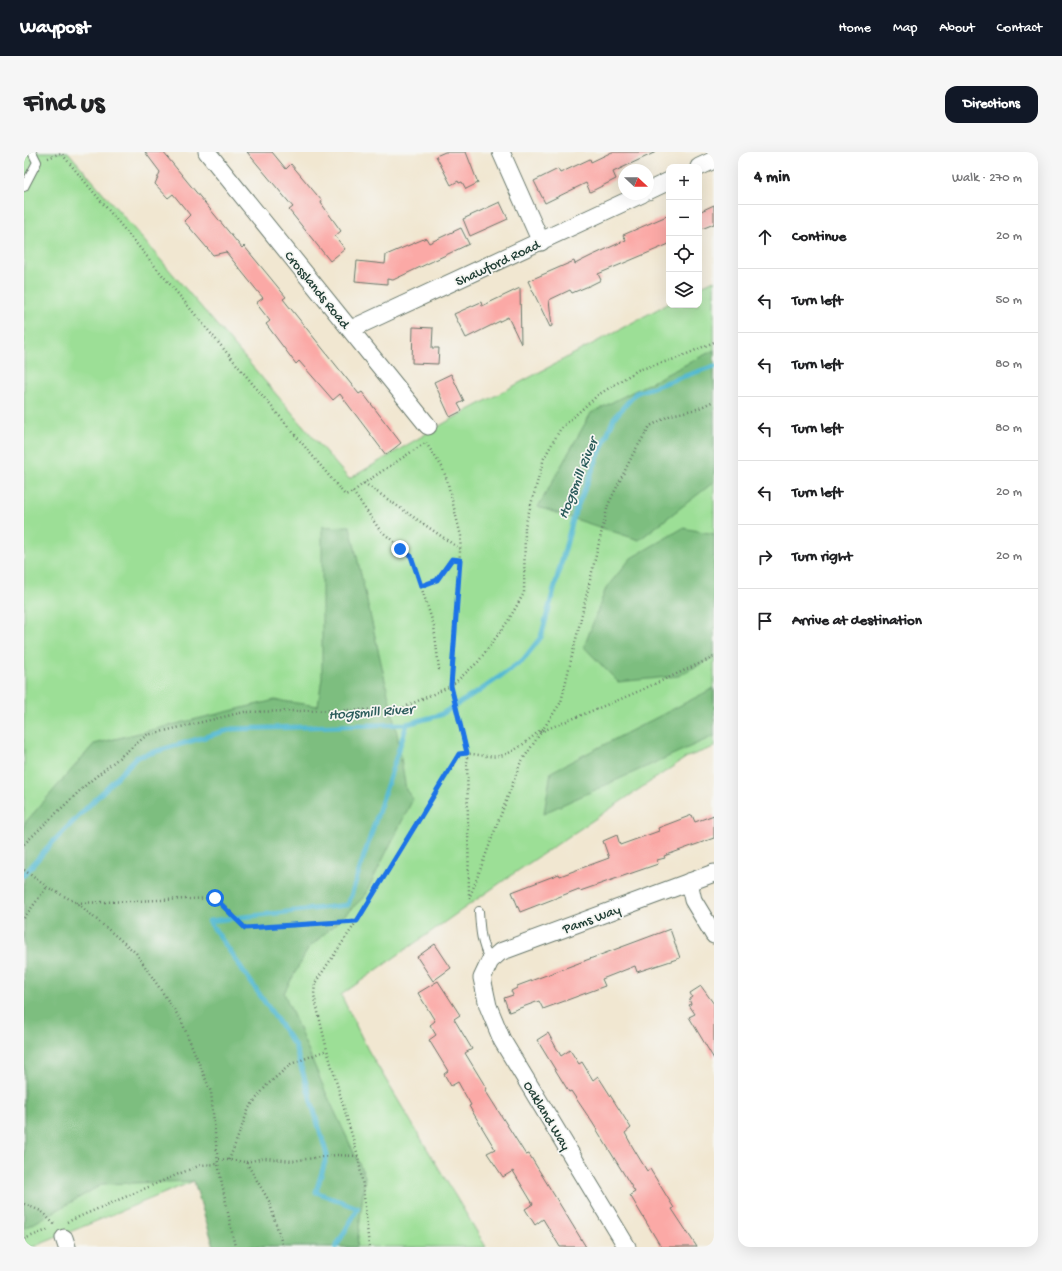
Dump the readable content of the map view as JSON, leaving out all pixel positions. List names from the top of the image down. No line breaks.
{"streets":{"street":["Shawford Road","Crosslands Road","Pams Way","Oakland Way"]},"crossings":[["Shawford Road","Crosslands Road"],["Pams Way","Oakland Way"]],"water":["Hogsmill River"],"north":"right","page":{"header":"Waypost","nav":["Home","Map","About","Contact"],"buttons":"Directions","title":"Find us","heading":["4 min","Walk · 270 m"],"map_buttons":["+","−"],"list":[["Continue","20 m"],["Turn left","50 m"],["Turn left","80 m"],["Turn left","80 m"],["Turn left","20 m"],["Turn right","20 m"],"Arrive at destination"]}}
